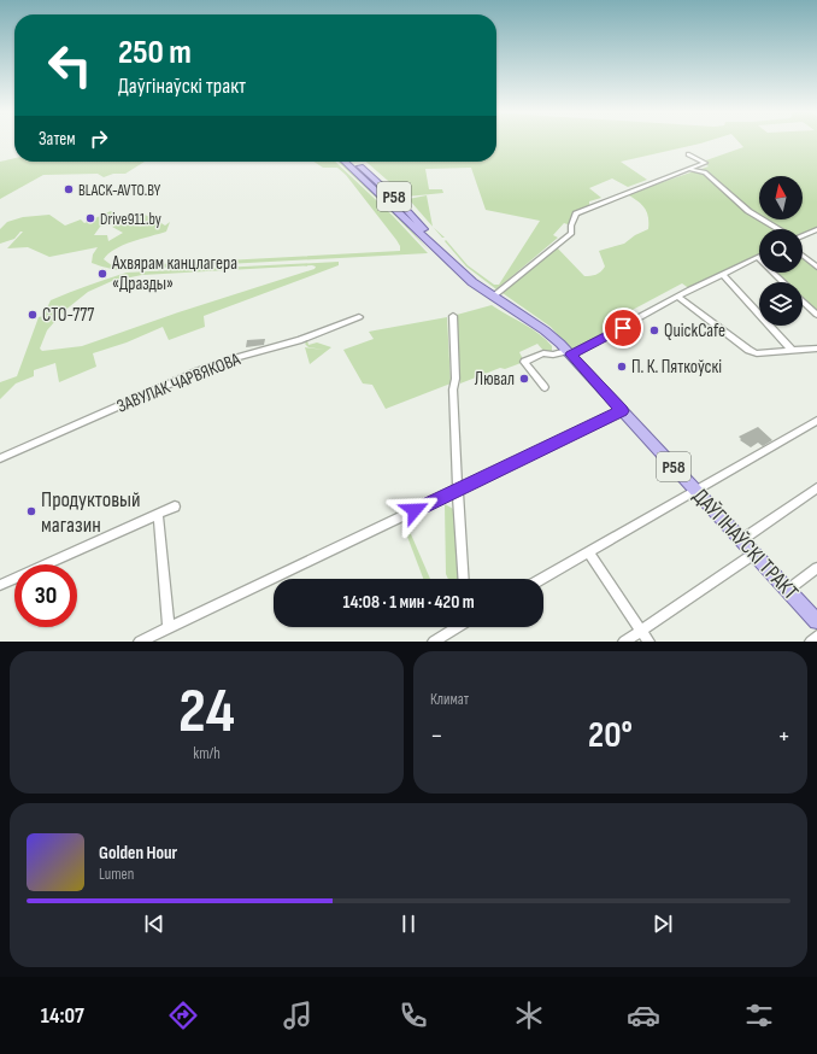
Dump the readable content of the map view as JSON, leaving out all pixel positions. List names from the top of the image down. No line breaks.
{"streets":{"main road":["Р58","ДАЎГІНАЎСКІ ТРАКТ"],"street":["ЗАВУЛАК ЧАРВЯКОВА"]},"places":["BLACK-AVTO.BY","Drive911.by","Ахвярам канцлагера «Дразды»","СТО-777","QuickCafe","П. К. Пяткоўскі","Лювал","Продуктовый магазин"],"north":"top","page":{"turn":["250 m","Даўгінаўскі тракт"],"then":"Затем","limit":"30","trip":"14:08 · 1 мин · 420 m","tile":[["24","km/h"],"Климат"],"heat":["−","20°","+"],"song":["Golden Hour","Lumen"],"tabs":"14:07"}}
